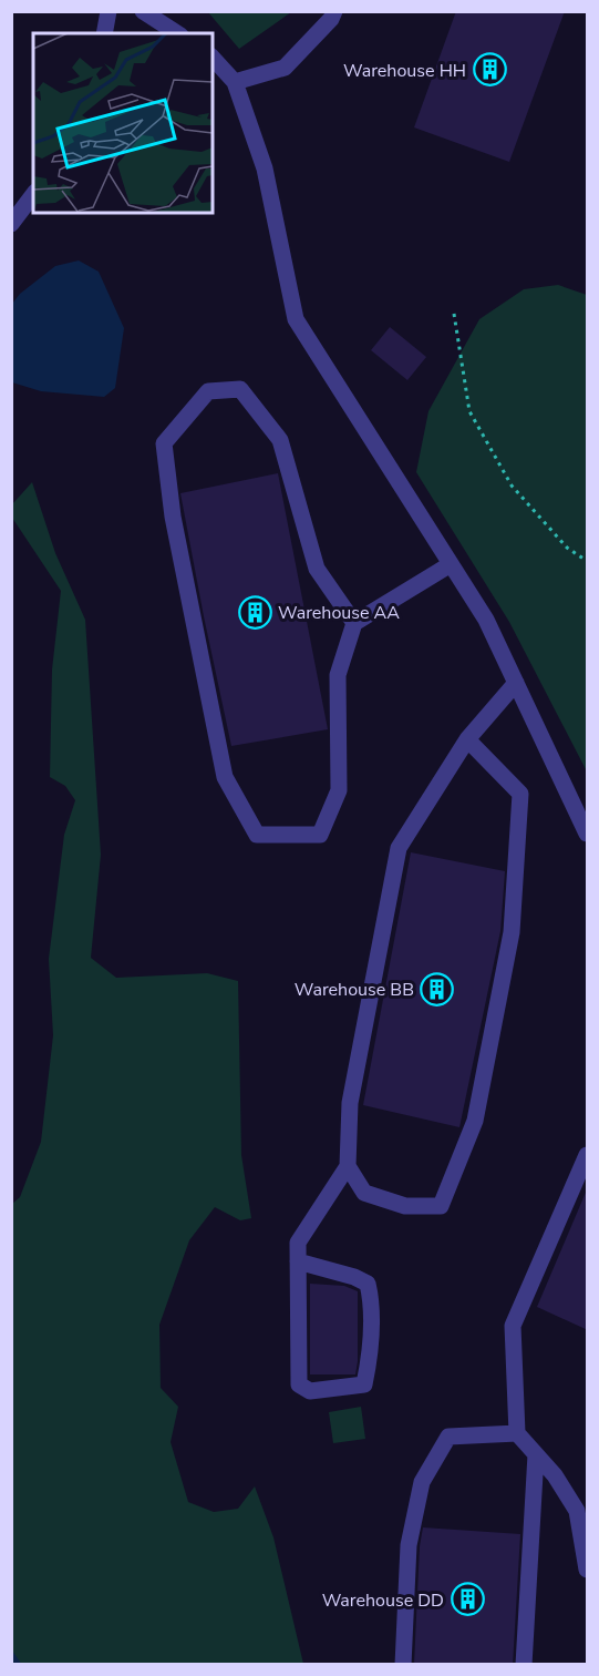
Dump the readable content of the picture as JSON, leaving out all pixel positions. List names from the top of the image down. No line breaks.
{"places":{"building":["Warehouse HH","Warehouse AA","Warehouse BB","Warehouse DD"]}}
